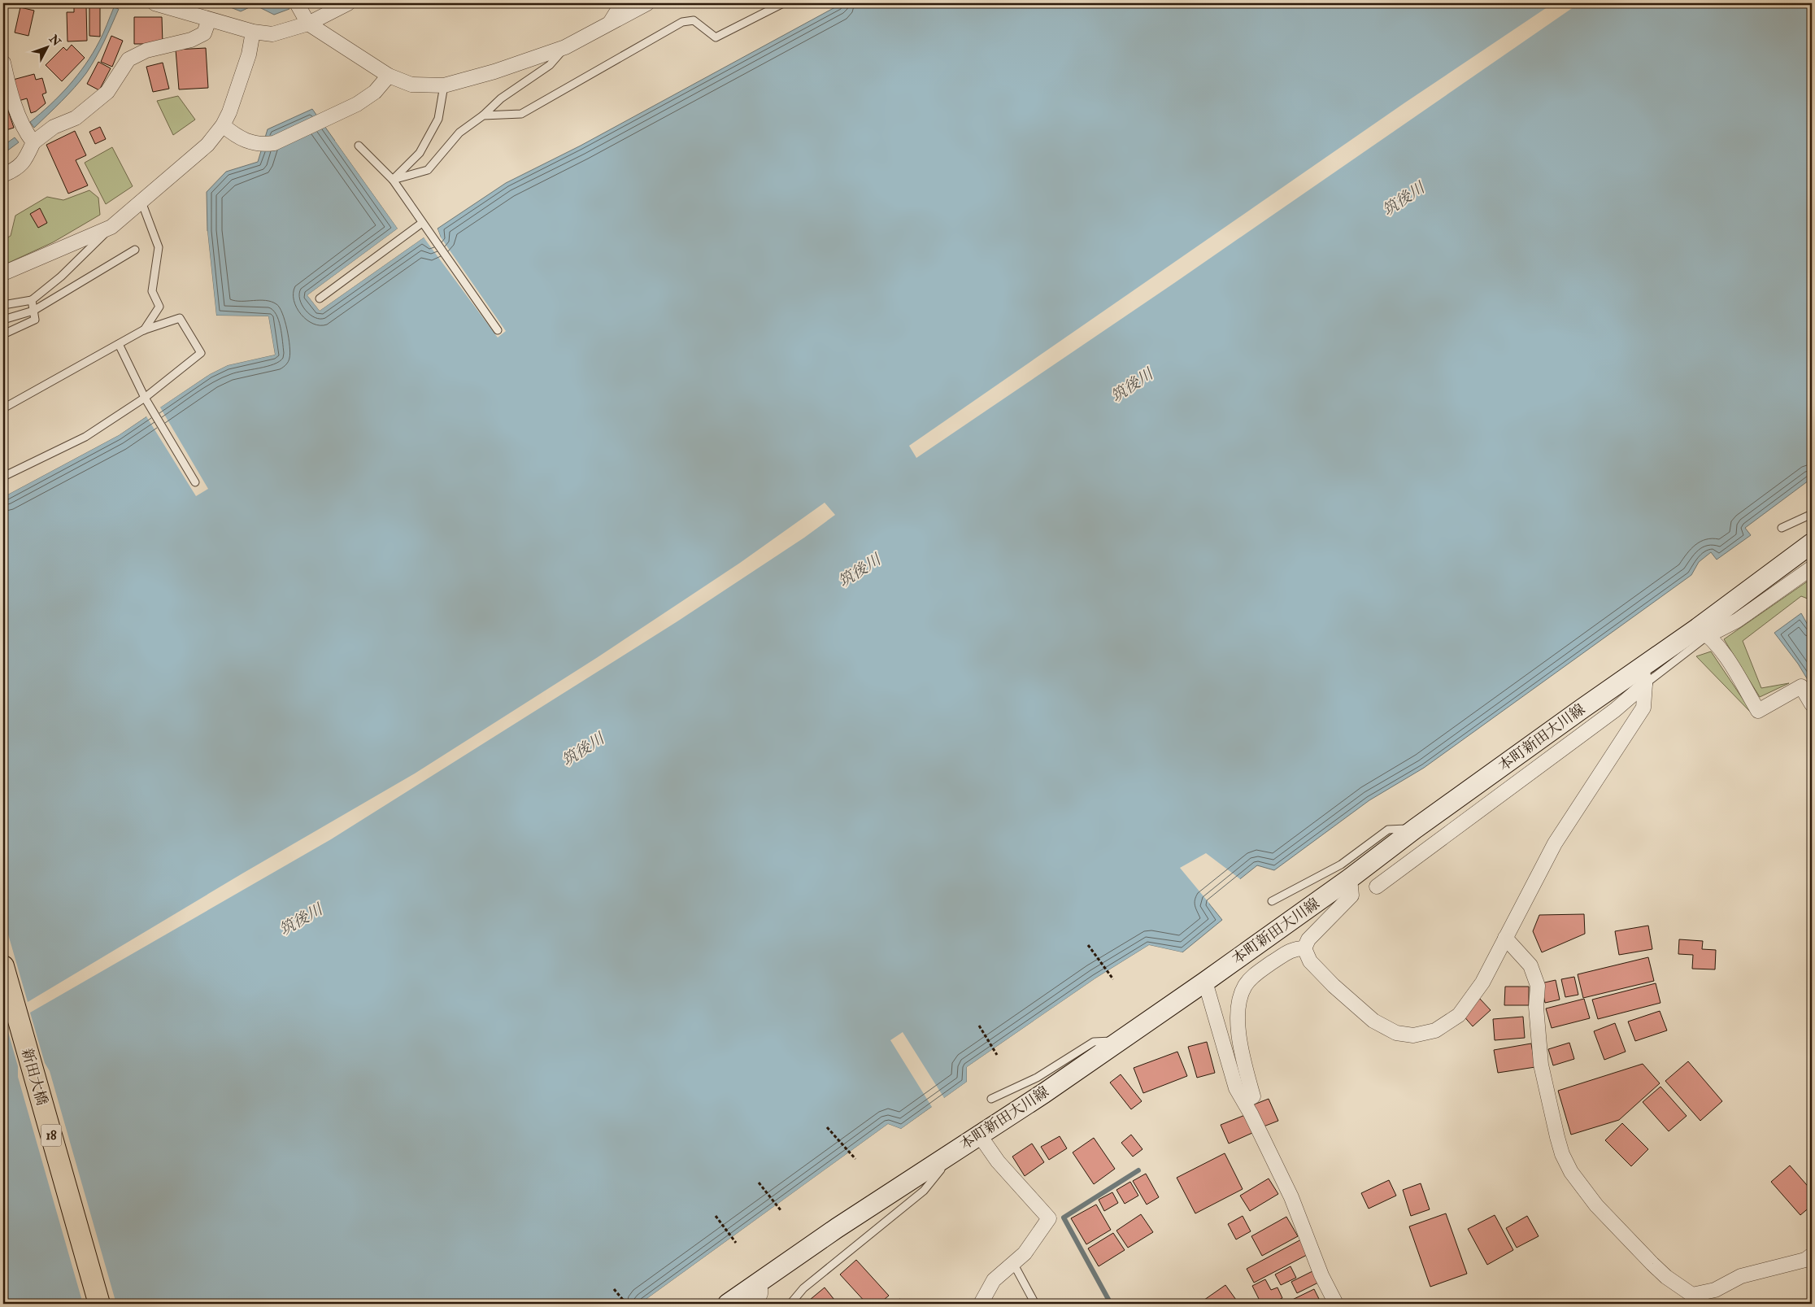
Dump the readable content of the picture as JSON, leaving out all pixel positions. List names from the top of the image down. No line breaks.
{"streets":{"main road":["本町新田大川線","新田大橋","18"]},"water":["筑後川"],"north":"top right"}
